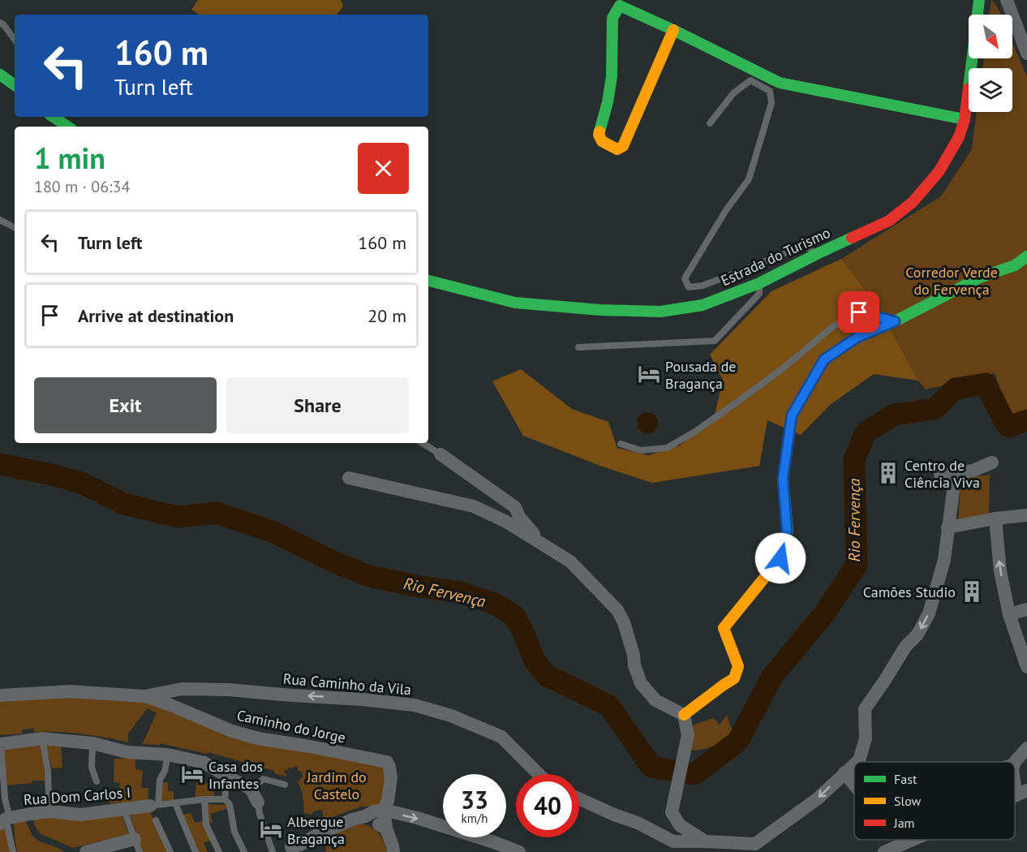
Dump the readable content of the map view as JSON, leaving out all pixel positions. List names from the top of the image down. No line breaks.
{"streets":{"street":["Estrada do Turismo","Rua Caminho da Vila","Caminho do Jorge","Rua Dom Carlos I"]},"crossings":[["Rua Caminho da Vila","Caminho do Jorge"]],"water":["Rio Fervença"],"parks":["Corredor Verde do Fervença","Jardim do Castelo"],"places":{"hotel":["Pousada de Bragança","Casa dos Infantes","Albergue Bragança"],"building":["Centro de Ciência Viva","Camões Studio"]},"legend":["Fast","Slow","Jam"],"north":"bottom right","page":{"turn":["160 m","Turn left"],"heading":["1 min","180 m · 06:34"],"list":[{"name":"Turn left","value":"160 m"},{"name":"Arrive at destination","value":"20 m"}],"buttons":["Exit","Share"],"speed":"33 km/h","limit":"40"}}
